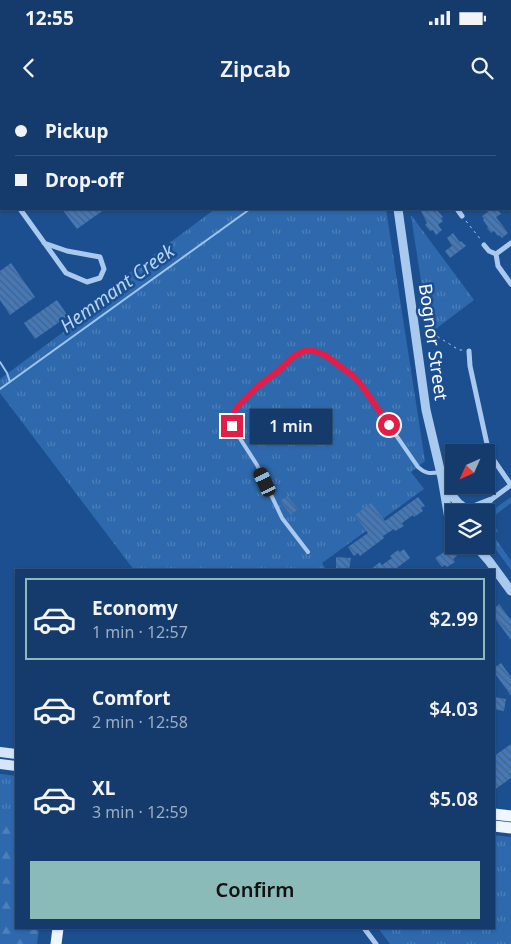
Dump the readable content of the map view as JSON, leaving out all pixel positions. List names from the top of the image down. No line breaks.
{"streets":{"street":["Bognor Street"]},"water":["Hemmant Creek"],"north":"bottom left","page":{"status":"12:55","header":"Zipcab","banner":["Pickup","Drop-off"],"bubble":"1 min","list":[{"name":"Economy","note":"1 min · 12:57","value":"$2.99"},{"name":"Comfort","note":"2 min · 12:58","value":"$4.03"},{"name":"XL","note":"3 min · 12:59","value":"$5.08"}],"buttons":"Confirm"}}
